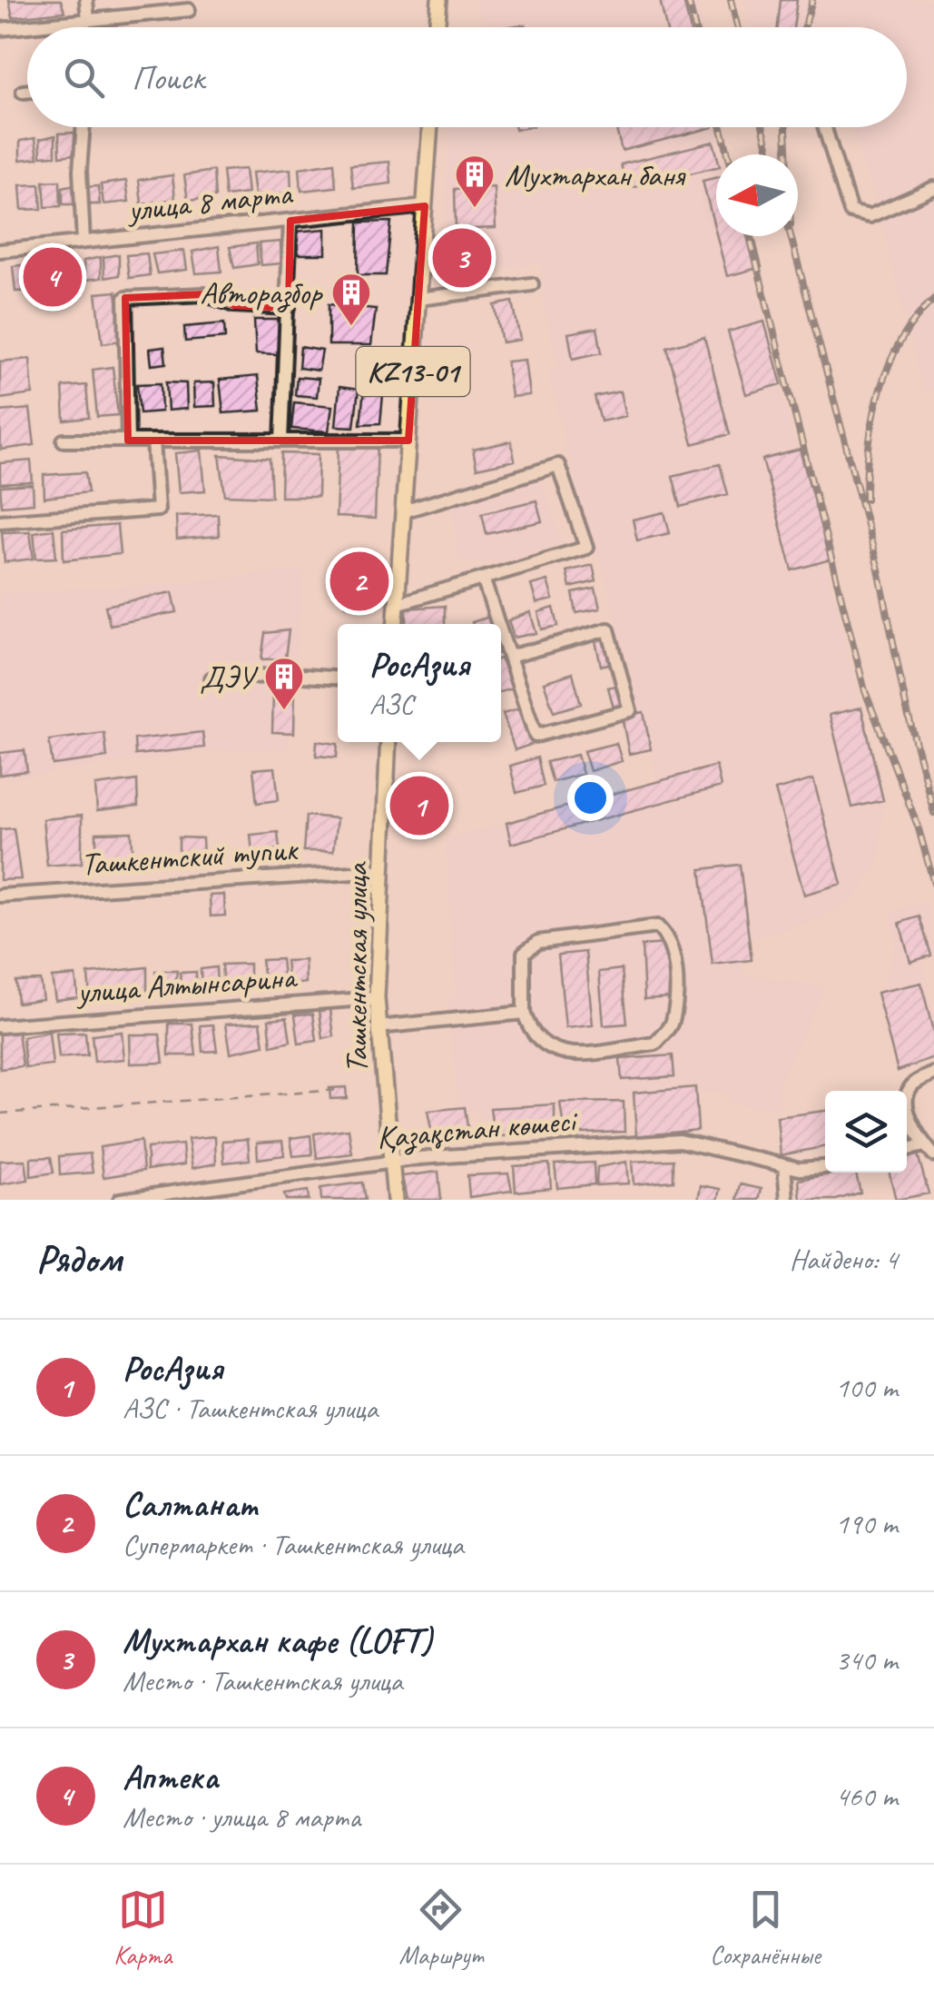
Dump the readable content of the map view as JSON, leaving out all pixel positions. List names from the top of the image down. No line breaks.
{"streets":{"main road":["KZ13-01","Ташкентская улица"],"street":["улица 8 марта","Ташкентский тупик","улица Алтынсарина","Қазақстан көшесі"]},"crossings":[["улица 8 марта","KZ13-01"],["Ташкентский тупик","Ташкентская улица"],["Ташкентская улица","улица Алтынсарина"],["Ташкентская улица","Қазақстан көшесі"]],"places":{"building":["Мухтархан баня","Авторазбор","ДЭУ"]},"north":"left","page":{"search":"Поиск","pins":["3","4","2","1"],"popup":["РосАзия","АЗС"],"heading":["Рядом","Найдено: 4"],"list":[{"mark":"1","name":"РосАзия","note":"АЗС · Ташкентская улица","value":"100 m"},{"mark":"2","name":"Салтанат","note":"Супермаркет · Ташкентская улица","value":"190 m"},{"mark":"3","name":"Мухтархан кафе (LOFT)","note":"Место · Ташкентская улица","value":"340 m"},{"mark":"4","name":"Аптека","note":"Место · улица 8 марта","value":"460 m"}],"nav":["Карта","Маршрут","Сохранённые"]}}
